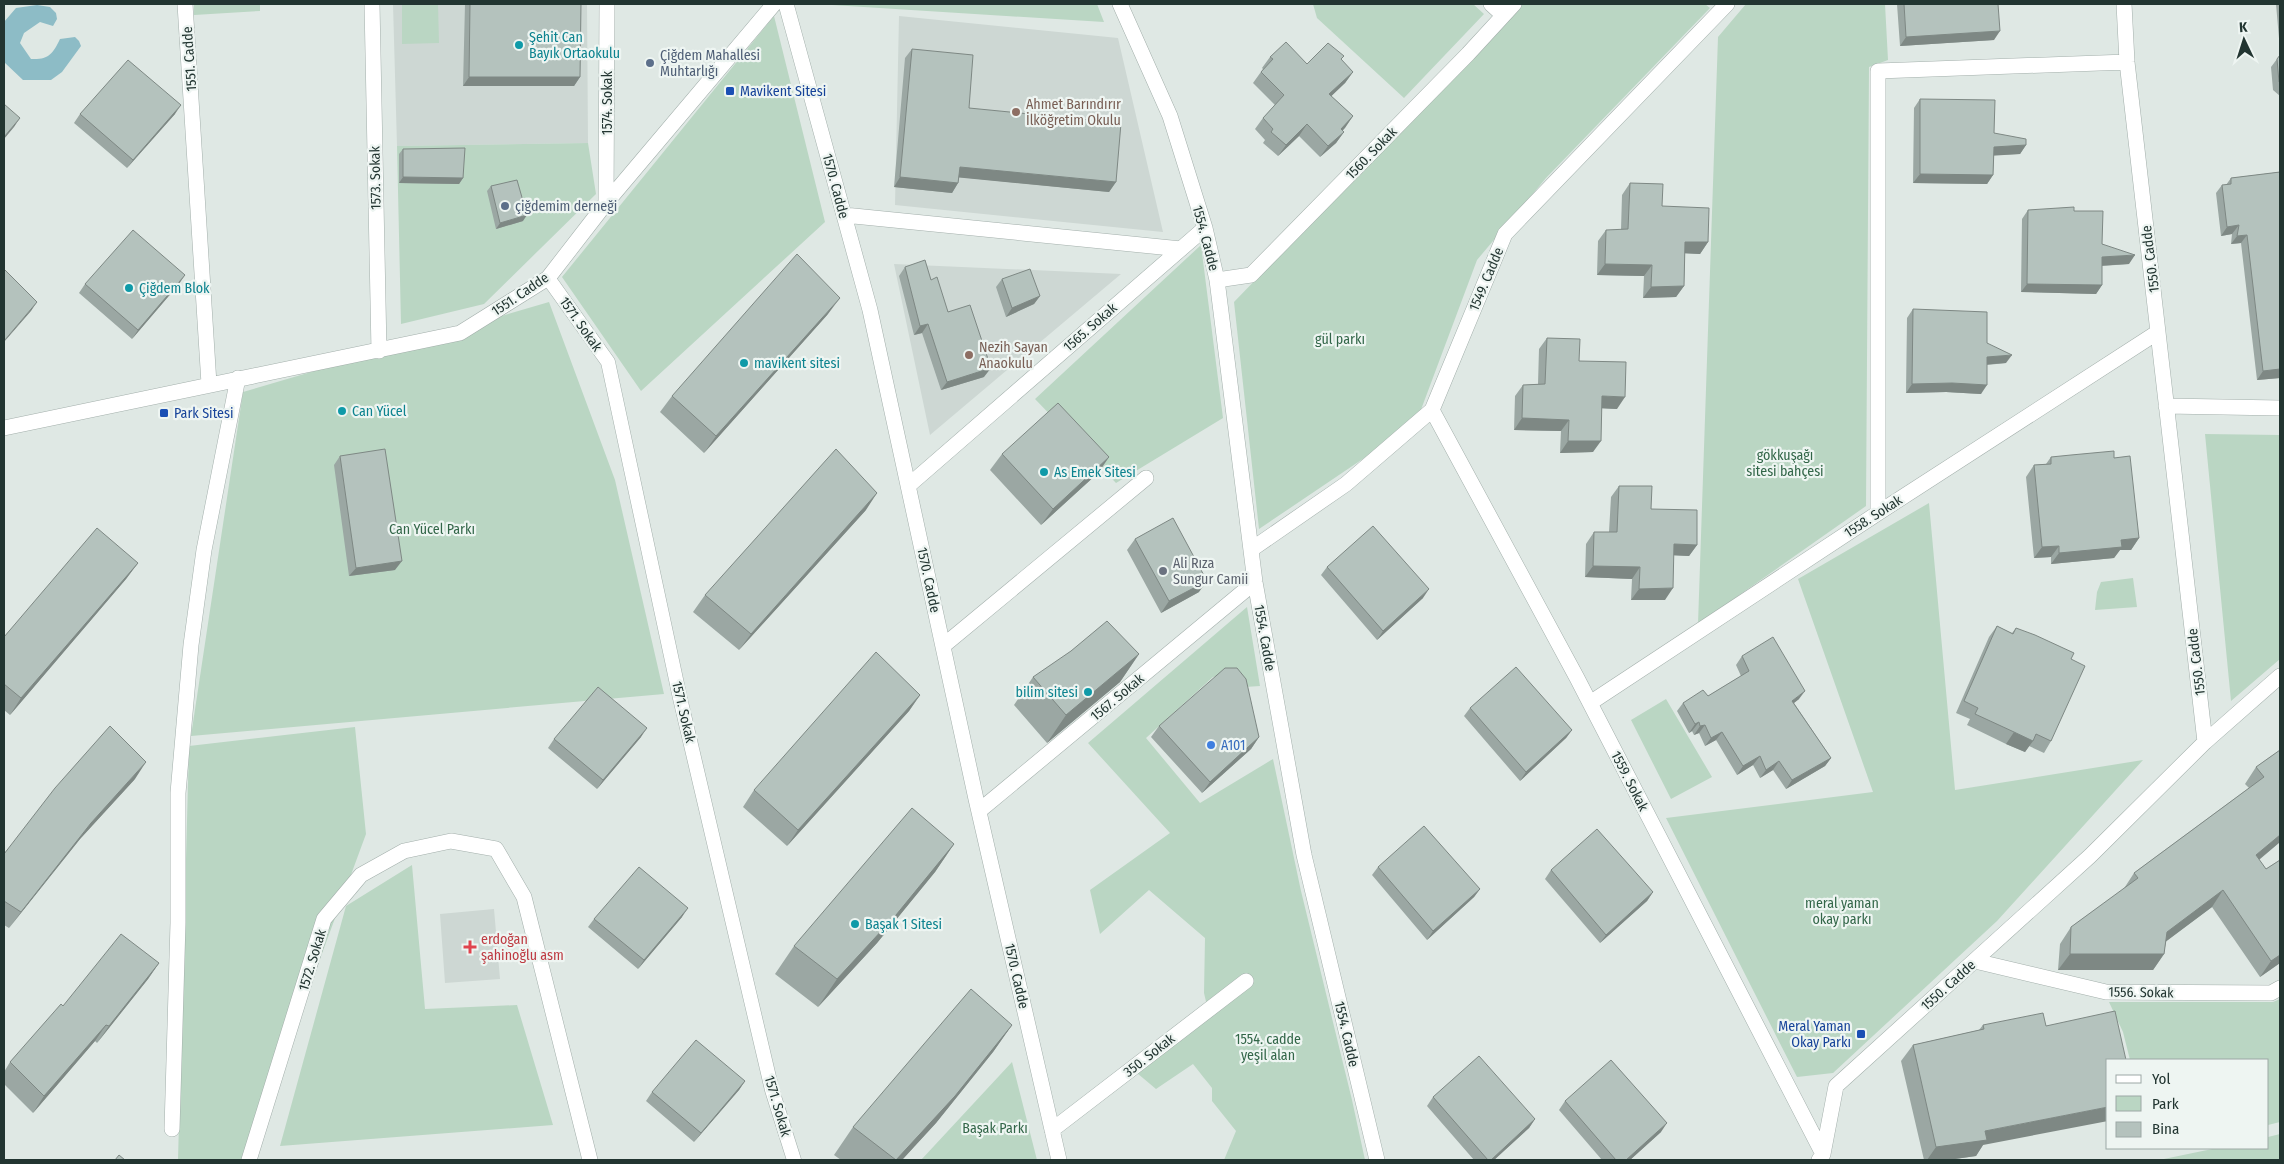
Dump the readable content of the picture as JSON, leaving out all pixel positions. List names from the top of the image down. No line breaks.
{"streets":{"street":["1551. Cadde","1574. Sokak","1560. Sokak","1573. Sokak","1570. Cadde","1554. Cadde","1550. Cadde","1549. Cadde","1571. Sokak","1565. Sokak","1558. Sokak","1567. Sokak","1559. Sokak","1572. Sokak","1556. Sokak","350. Sokak"]},"crossings":[["1551. Cadde","1574. Sokak"],["1551. Cadde","1573. Sokak"],["1551. Cadde","1571. Sokak"],["1560. Sokak","1554. Cadde"],["1570. Cadde","1565. Sokak"],["1570. Cadde","1567. Sokak"],["1570. Cadde","350. Sokak"],["1554. Cadde","1549. Cadde"],["1554. Cadde","1565. Sokak"],["1554. Cadde","1567. Sokak"],["1550. Cadde","1558. Sokak"],["1550. Cadde","1559. Sokak"],["1550. Cadde","1556. Sokak"],["1549. Cadde","1559. Sokak"],["1558. Sokak","1559. Sokak"]],"parks":["gül parkı","gökkuşağı sitesi bahçesi","Can Yücel Parkı","meral yaman okay parkı","1554. cadde yeşil alan","Başak Parkı"],"places":{"other":["Şehit Can Bayık Ortaokulu","Çiğdem Mahallesi Muhtarlığı","Ahmet Barındırır İlköğretim Okulu","çiğdemim derneği","Çiğdem Blok","Nezih Sayan Anaokulu","mavikent sitesi","Can Yücel","As Emek Sitesi","Ali Rıza Sungur Camii","bilim sitesi","A101","Başak 1 Sitesi"],"transit":["Mavikent Sitesi","Park Sitesi","Meral Yaman Okay Parkı"],"health":["erdoğan şahinoğlu asm"]},"legend":["Yol","Park","Bina"],"north":"top"}
